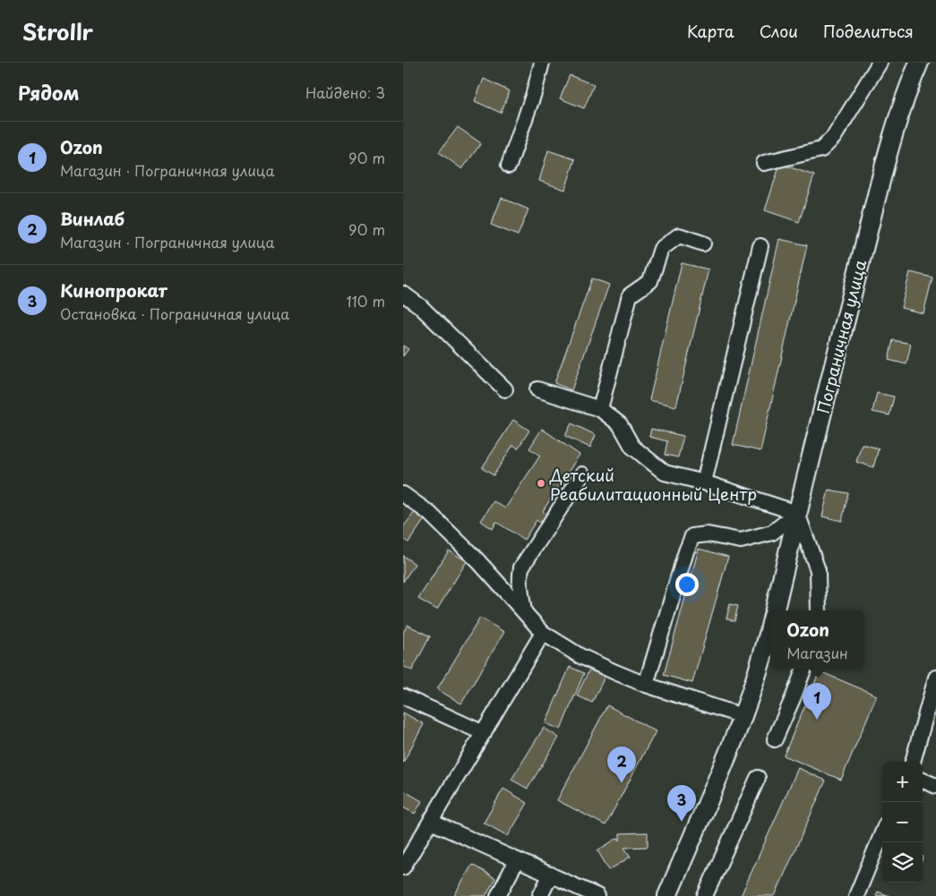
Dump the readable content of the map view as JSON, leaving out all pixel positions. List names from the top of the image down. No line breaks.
{"streets":{"main road":["Пограничная улица"]},"places":["Детский Реабилитационный Центр"],"page":{"header":"Strollr","nav":["Карта","Слои","Поделиться"],"heading":["Рядом","Найдено: 3"],"list":[{"mark":"1","name":"Ozon","note":"Магазин · Пограничная улица","value":"90 m"},{"mark":"2","name":"Винлаб","note":"Магазин · Пограничная улица","value":"90 m"},{"mark":"3","name":"Кинопрокат","note":"Остановка · Пограничная улица","value":"110 m"}],"popup":["Ozon","Магазин"],"pins":["1","2","3"],"map_buttons":["+","−"]}}
